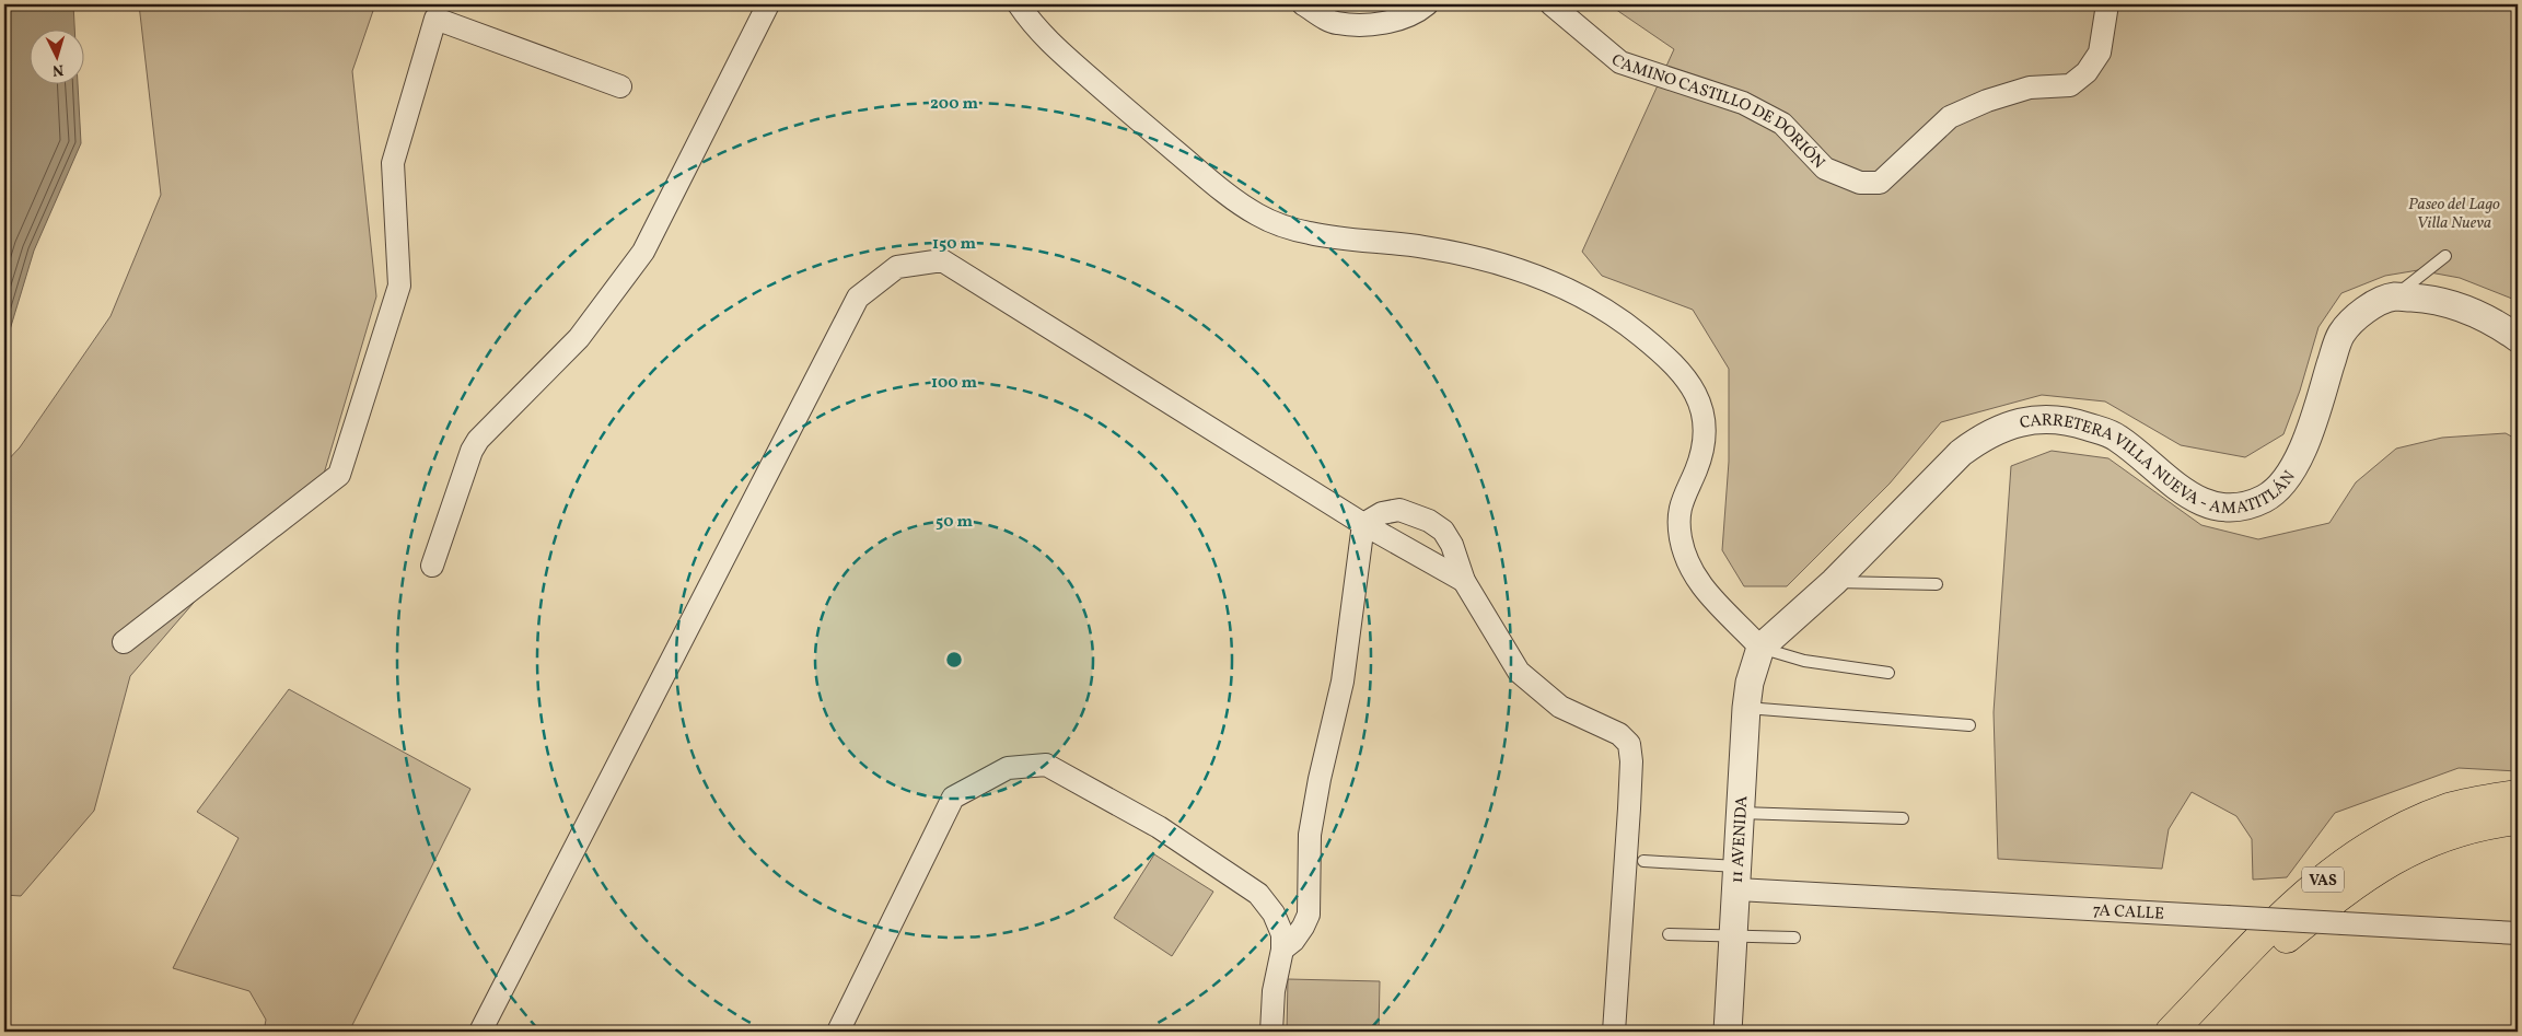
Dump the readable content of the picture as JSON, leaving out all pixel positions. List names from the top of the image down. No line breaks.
{"streets":{"highway":["VAS"],"street":["CAMINO CASTILLO DE DORIÓN","CARRETERA VILLA NUEVA - AMATITLÁN","11 AVENIDA","7A CALLE"]},"crossings":[["CARRETERA VILLA NUEVA - AMATITLÁN","11 AVENIDA"],["11 AVENIDA","7A CALLE"]],"parks":["Paseo del Lago Villa Nueva"],"north":"bottom","rings":["200 m","150 m","100 m","50 m"]}
